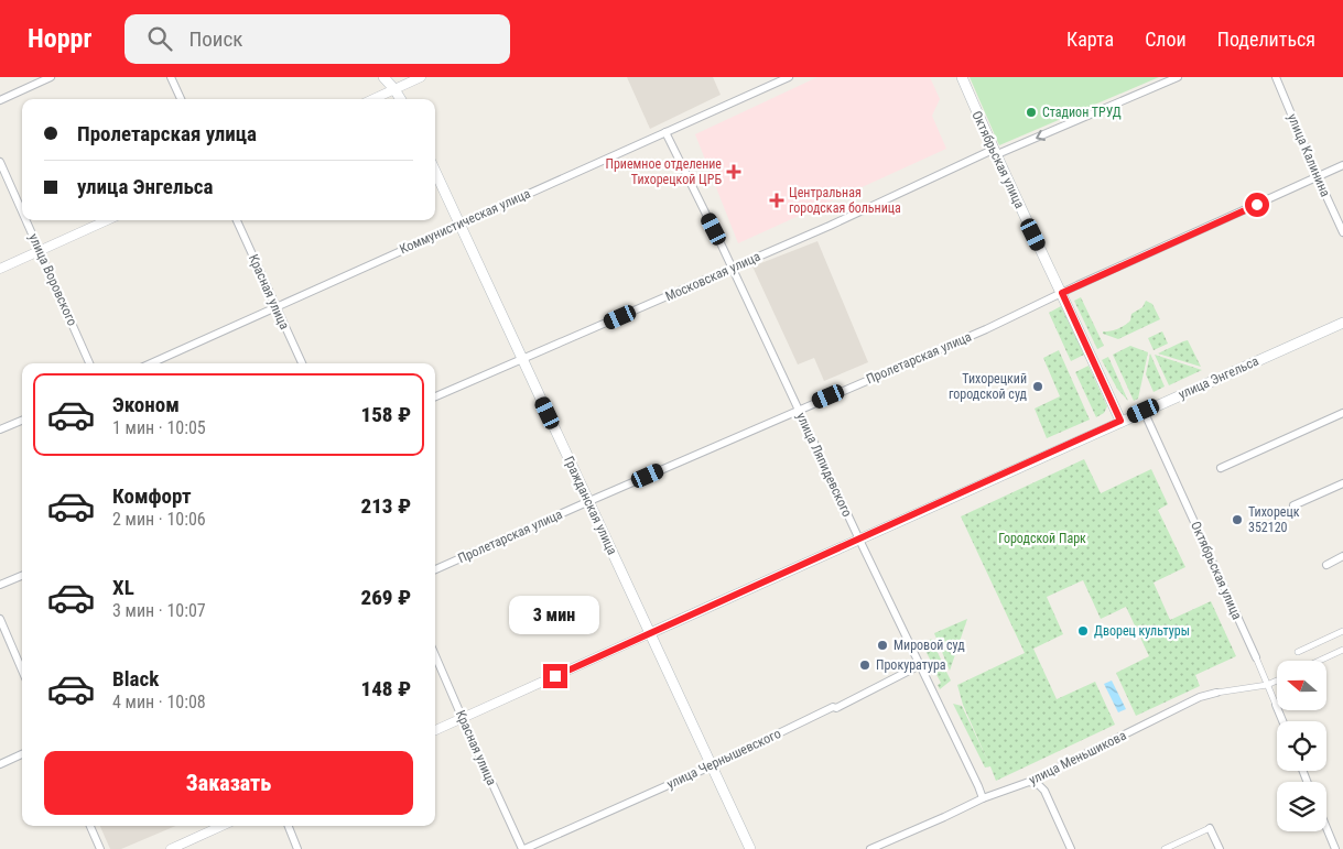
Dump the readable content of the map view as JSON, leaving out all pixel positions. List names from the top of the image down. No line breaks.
{"streets":{"main road":["Октябрьская улица","улица Энгельса","Гражданская улица"],"street":["улица Калинина","Коммунистическая улица","Московская улица","улица Воровского","Красная улица","Пролетарская улица","улица Ляпидевского","улица Меньшикова","улица Чернышевского"]},"crossings":[["улица Калинина","Пролетарская улица"],["Октябрьская улица","Московская улица"],["Октябрьская улица","Пролетарская улица"],["Октябрьская улица","улица Энгельса"],["Октябрьская улица","улица Меньшикова"],["Коммунистическая улица","Красная улица"],["Коммунистическая улица","улица Ляпидевского"],["Коммунистическая улица","Гражданская улица"],["Московская улица","улица Ляпидевского"],["Московская улица","Гражданская улица"],["Красная улица","улица Энгельса"],["Красная улица","улица Чернышевского"],["Пролетарская улица","улица Ляпидевского"],["Пролетарская улица","Гражданская улица"],["улица Энгельса","улица Ляпидевского"],["улица Энгельса","Гражданская улица"],["улица Ляпидевского","улица Меньшикова"],["улица Ляпидевского","улица Чернышевского"],["Гражданская улица","улица Чернышевского"]],"parks":["Городской Парк"],"places":{"other":["Стадион ТРУД","Тихорецкий городской суд","Тихорецк 352120","Дворец культуры","Мировой суд","Прокуратура"],"health":["Приемное отделение Тихорецкой ЦРБ","Центральная городская больница"]},"north":"left","page":{"header":"Hoppr","search":"Поиск","nav":["Карта","Слои","Поделиться"],"banner":["Пролетарская улица","улица Энгельса"],"list":[{"name":"Эконом","note":"1 мин · 10:05","value":"158 ₽"},{"name":"Комфорт","note":"2 мин · 10:06","value":"213 ₽"},{"name":"XL","note":"3 мин · 10:07","value":"269 ₽"},{"name":"Black","note":"4 мин · 10:08","value":"148 ₽"}],"bubble":"3 мин","buttons":"Заказать"}}
